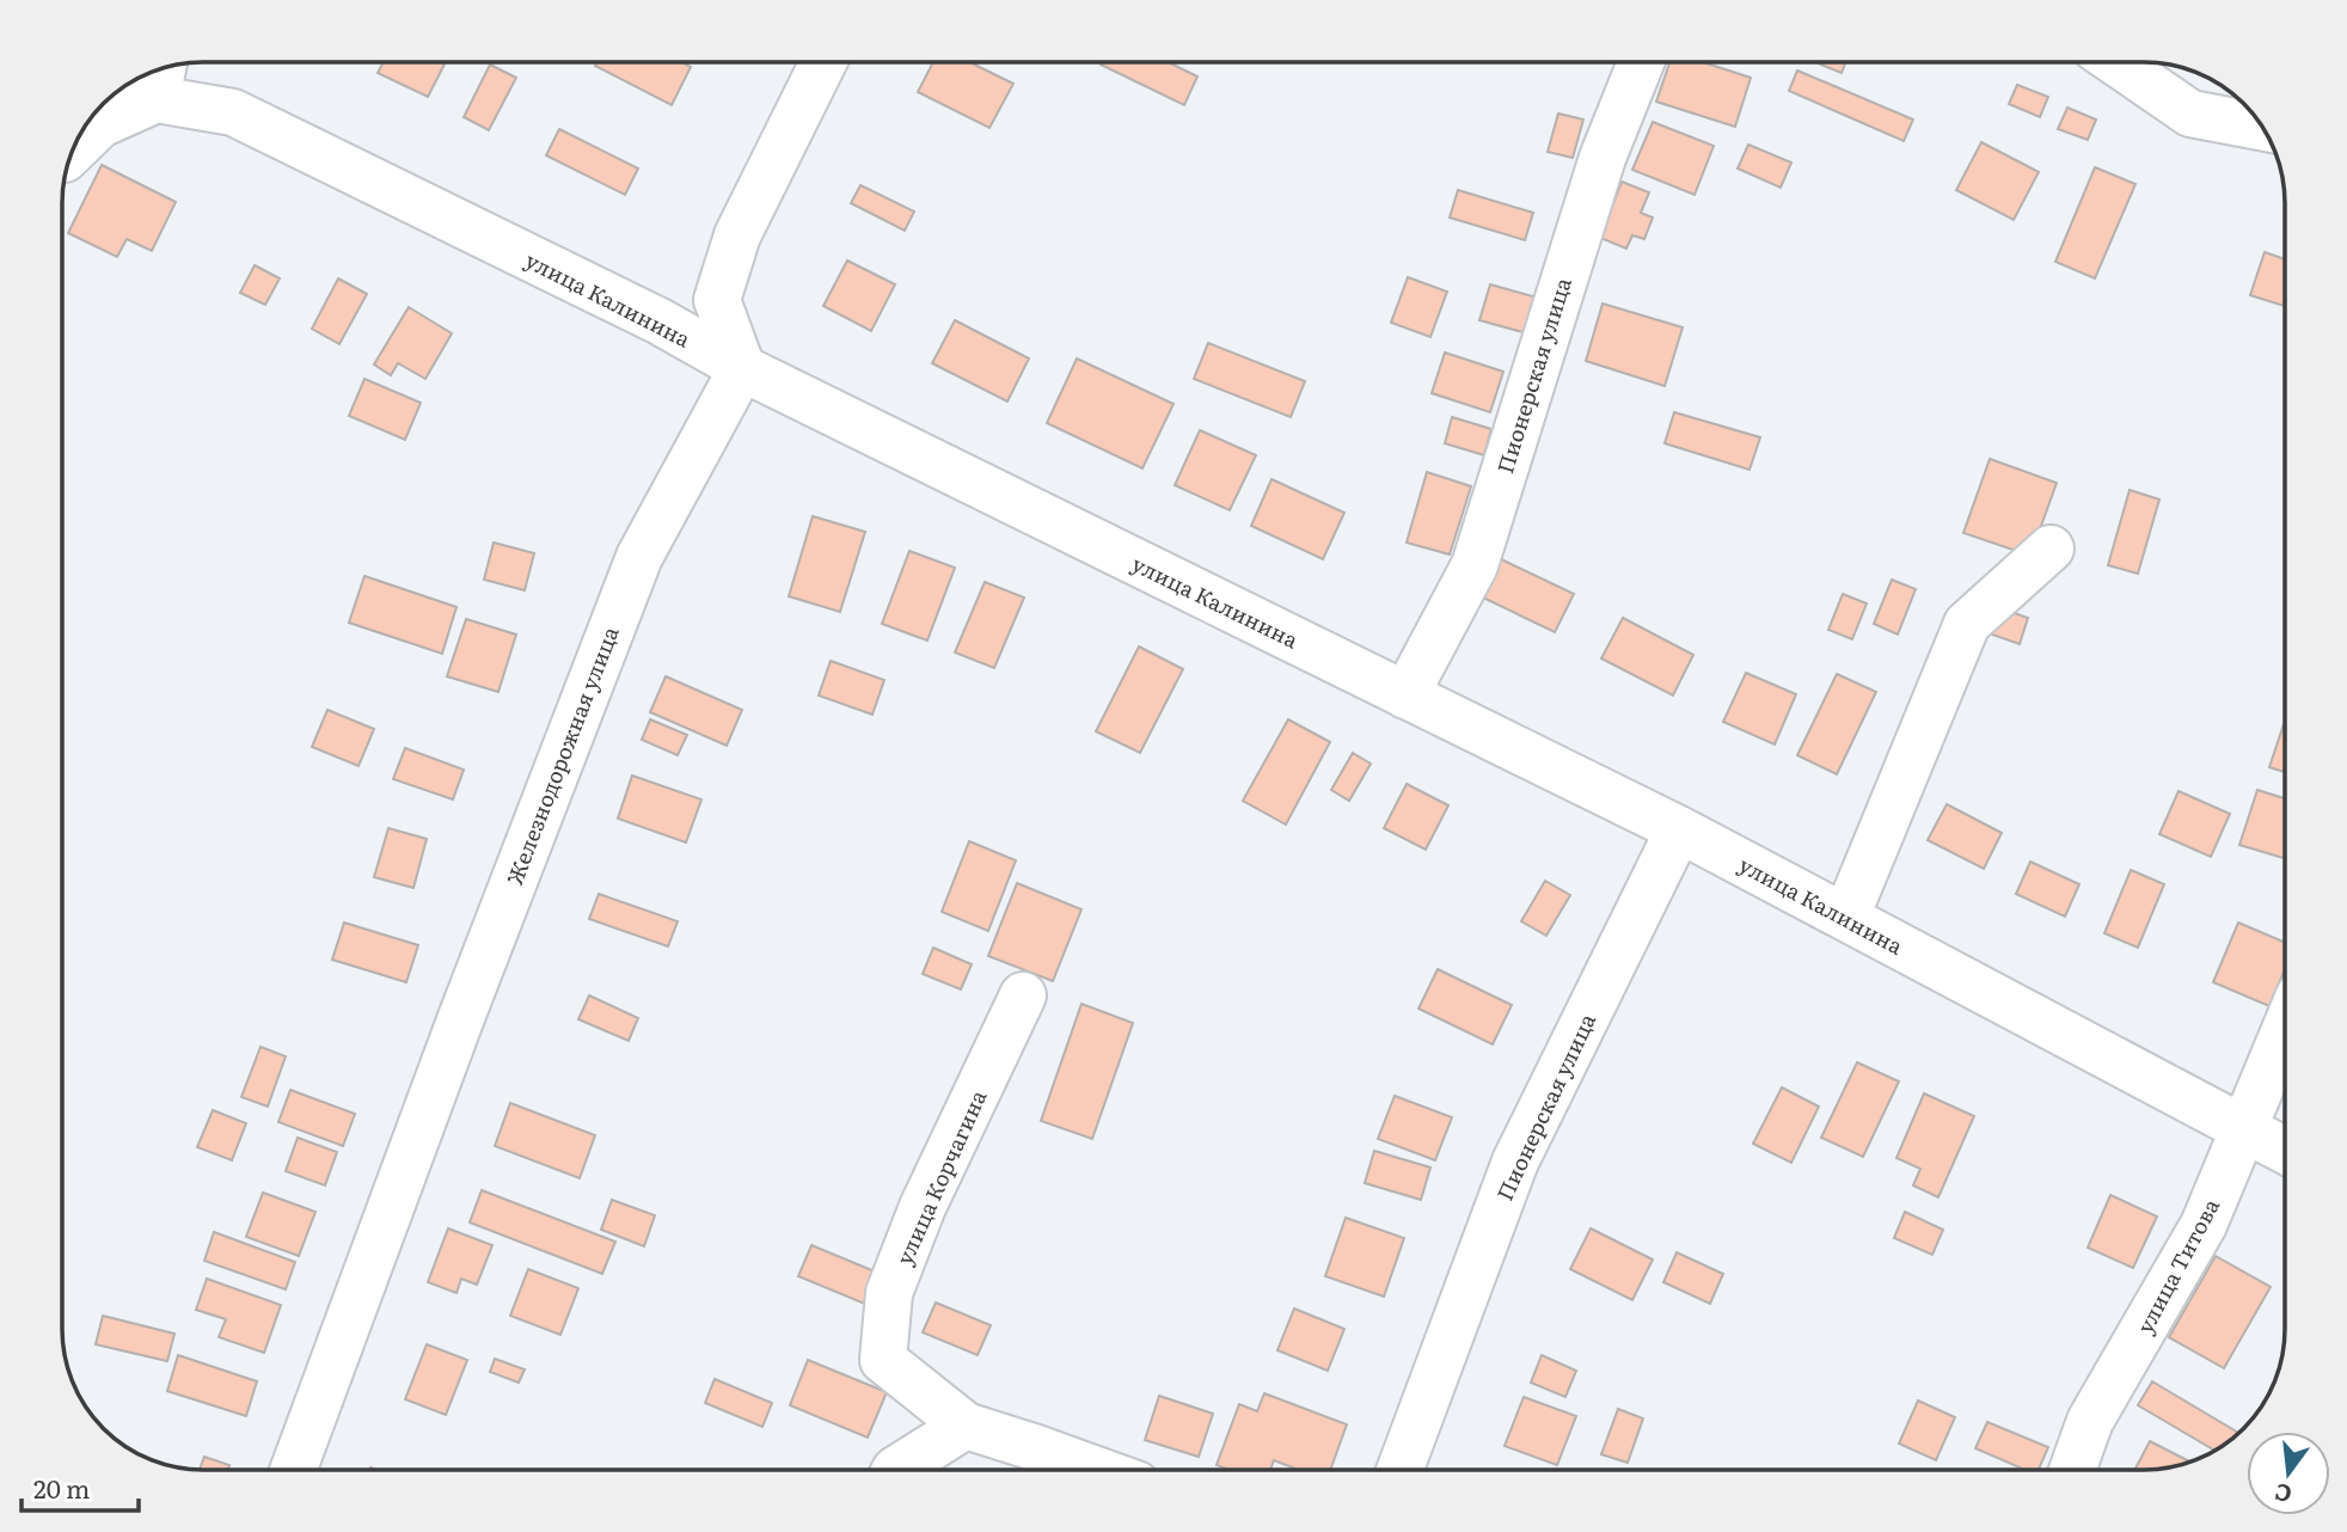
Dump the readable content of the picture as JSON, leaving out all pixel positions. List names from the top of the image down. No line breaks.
{"streets":{"street":["улица Калинина","Пионерская улица","Железнодорожная улица","улица Корчагина","улица Титова"]},"crossings":[["улица Калинина","Пионерская улица"],["улица Калинина","Железнодорожная улица"],["улица Калинина","улица Титова"]],"scale_bar":"20 m","north":"bottom"}
